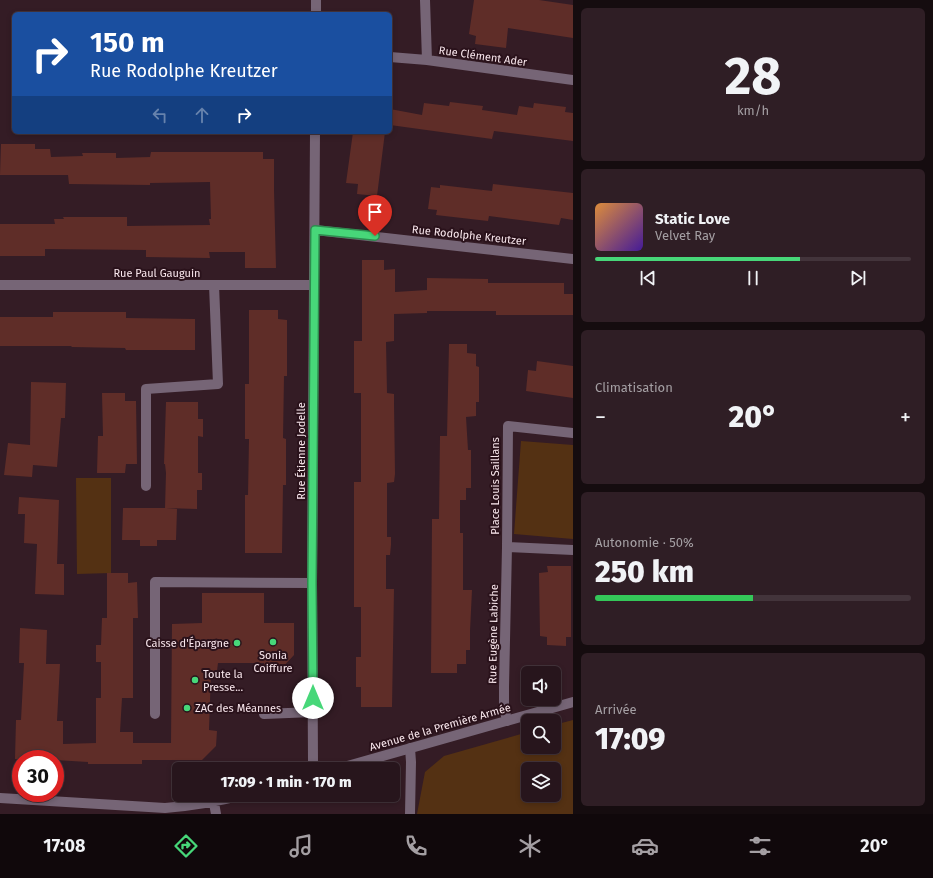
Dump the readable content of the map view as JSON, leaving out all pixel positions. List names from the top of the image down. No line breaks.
{"streets":{"street":["Rue Clément Ader","Rue Rodolphe Kreutzer","Rue Paul Gauguin","Rue Étienne Jodelle","Place Louis Saillans","Rue Eugène Labiche","Avenue de la Première Armée"]},"crossings":[["Rue Rodolphe Kreutzer","Rue Étienne Jodelle"],["Rue Paul Gauguin","Rue Étienne Jodelle"],["Place Louis Saillans","Rue Eugène Labiche"],["Rue Eugène Labiche","Avenue de la Première Armée"]],"places":["Sonia Coiffure","Caisse d'Épargne","Toute la Presse...","ZAC des Méannes"],"page":{"tile":[["28","km/h"],"Climatisation",["Autonomie · 50%","250 km"],["Arrivée","17:09"]],"turn":["150 m","Rue Rodolphe Kreutzer"],"song":["Static Love","Velvet Ray"],"heat":["−","20°","+"],"limit":"30","trip":"17:09 · 1 min · 170 m","tabs":["17:08","20°"]}}
